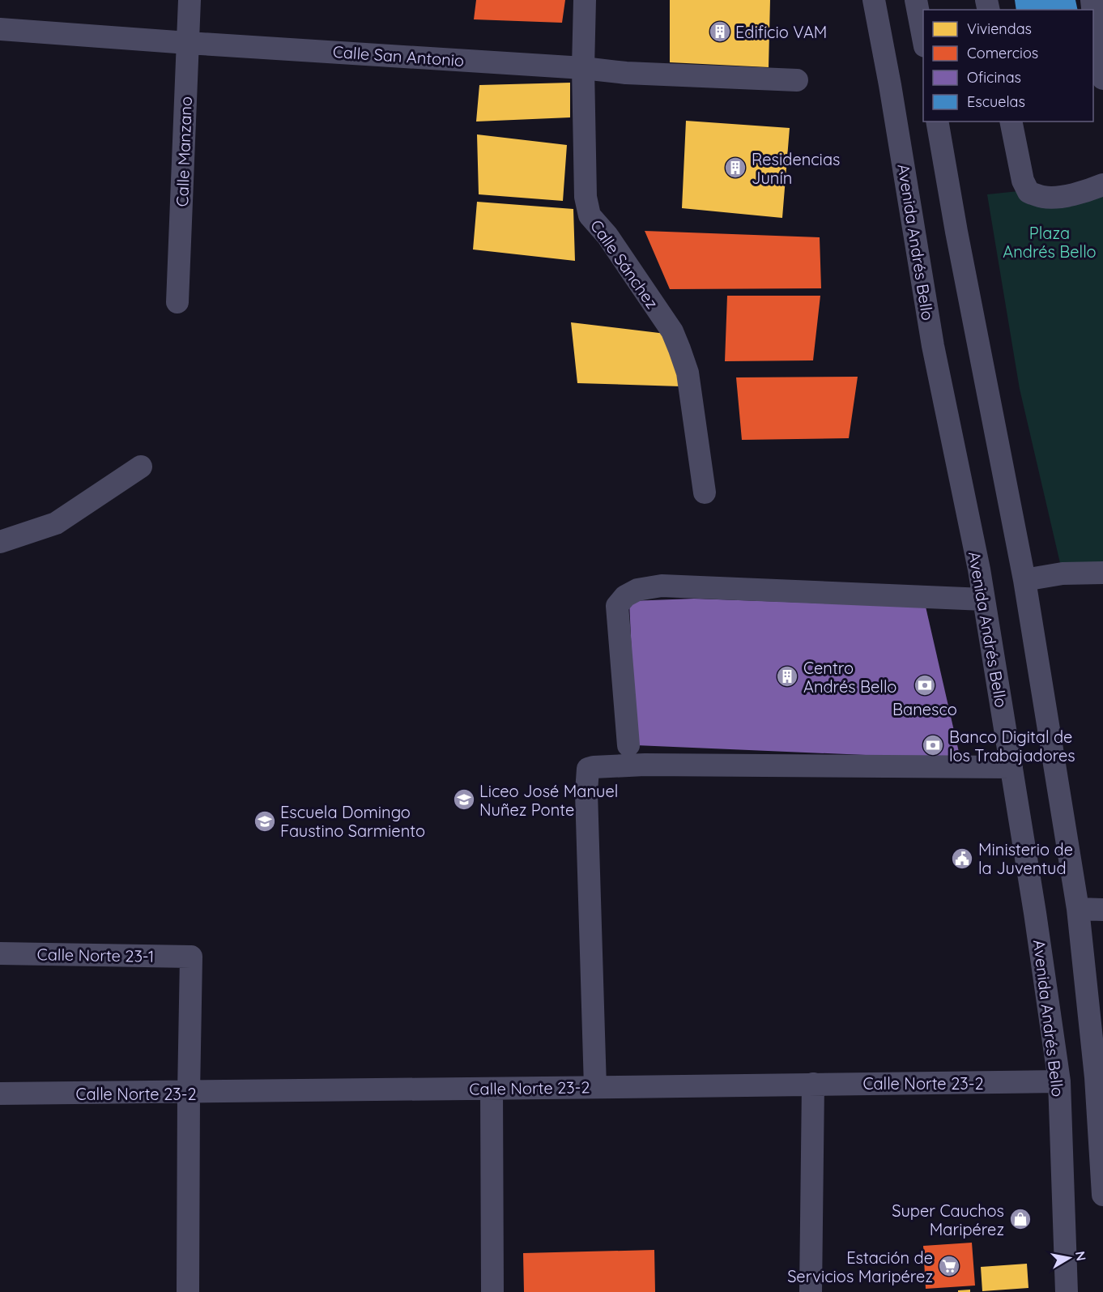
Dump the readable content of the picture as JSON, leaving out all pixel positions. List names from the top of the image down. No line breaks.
{"streets":{"street":["Calle San Antonio","Calle Manzano","Avenida Andrés Bello","Calle Sánchez","Calle Norte 23-1","Calle Norte 23-2"]},"crossings":[["Calle San Antonio","Calle Manzano"],["Calle San Antonio","Calle Sánchez"],["Avenida Andrés Bello","Calle Norte 23-2"],["Calle Norte 23-1","Calle Norte 23-2"]],"parks":["Plaza Andrés Bello"],"places":{"building":["Edificio VAM","Residencias Junín","Centro Andrés Bello"],"bank":["Banesco","Banco Digital de los Trabajadores"],"school or university":["Liceo José Manuel Nuñez Ponte","Escuela Domingo Faustino Sarmiento"],"public building":["Ministerio de la Juventud"],"shop":["Super Cauchos Maripérez"],"supermarket":["Estación de Servicios Maripérez"]},"legend":["Viviendas","Comercios","Oficinas","Escuelas"],"north":"right"}
